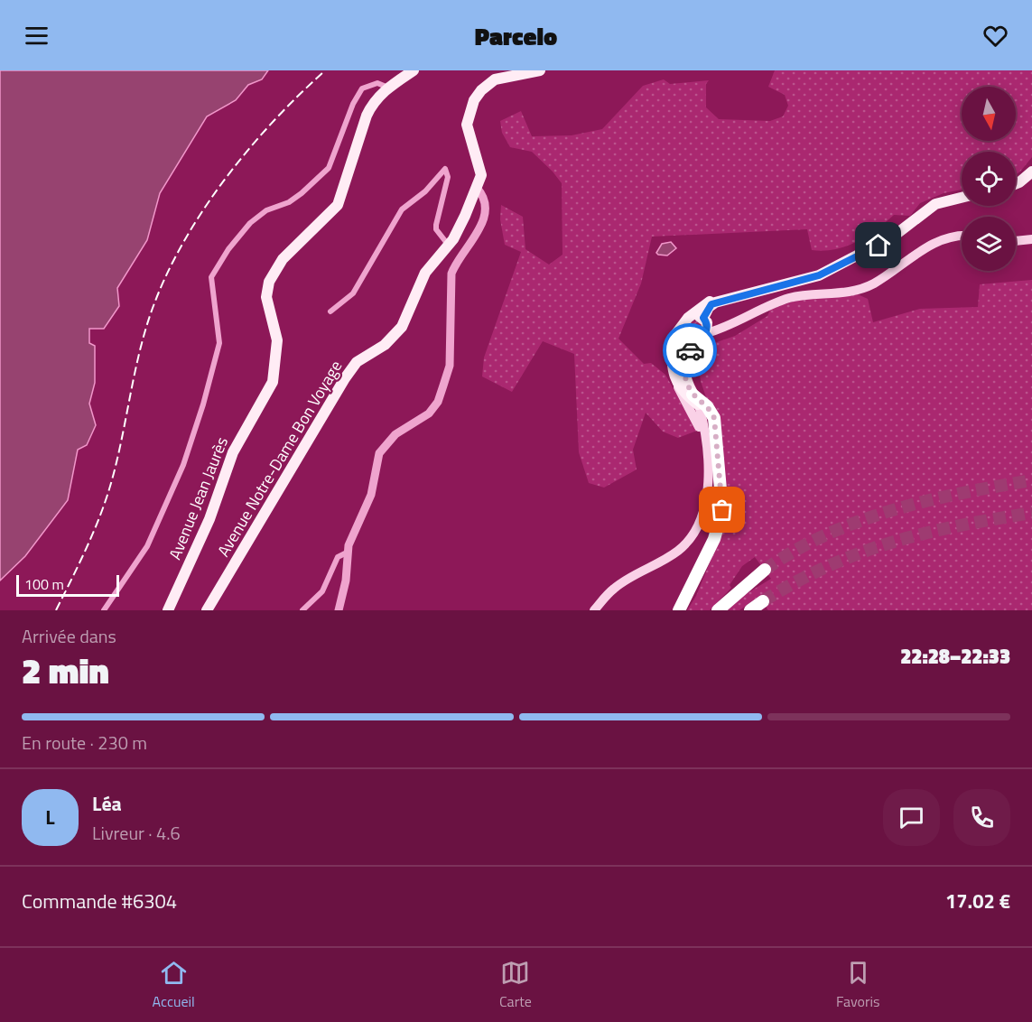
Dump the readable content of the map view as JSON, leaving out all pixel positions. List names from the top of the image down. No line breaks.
{"streets":{"main road":["Avenue Notre-Dame Bon Voyage","Avenue Jean Jaurès"]},"scale_bar":"100 m","north":"bottom","page":{"header":"Parcelo","scale":"100 m","heading":["2 min","Arrivée dans","22:28–22:33"],"panel":["Léa","Livreur · 4.6","Commande #6304","17.02 €"],"bar":"En route · 230 m","round":"L","tabs":["Accueil","Carte","Favoris"]}}
